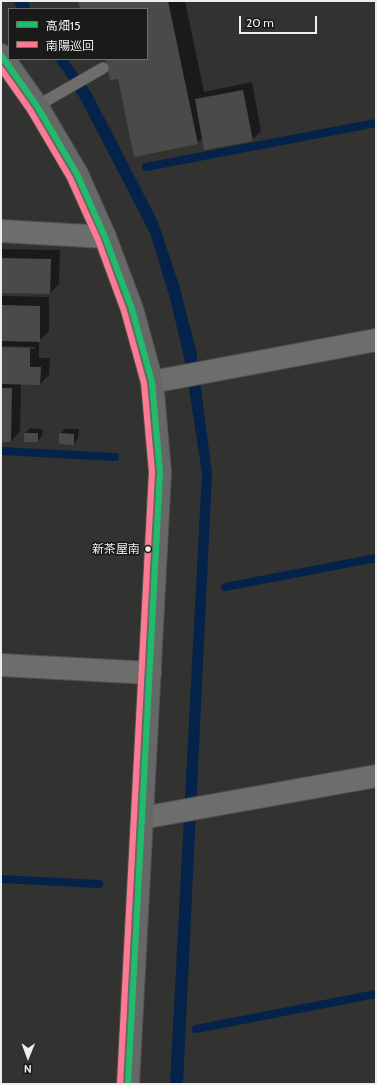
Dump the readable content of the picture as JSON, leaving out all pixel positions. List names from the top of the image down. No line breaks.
{"places":["新茶屋南"],"lines":["transit line 高畑15","transit line 南陽巡回"],"legend":["高畑15","南陽巡回"],"scale_bar":"20 m","north":"bottom"}
